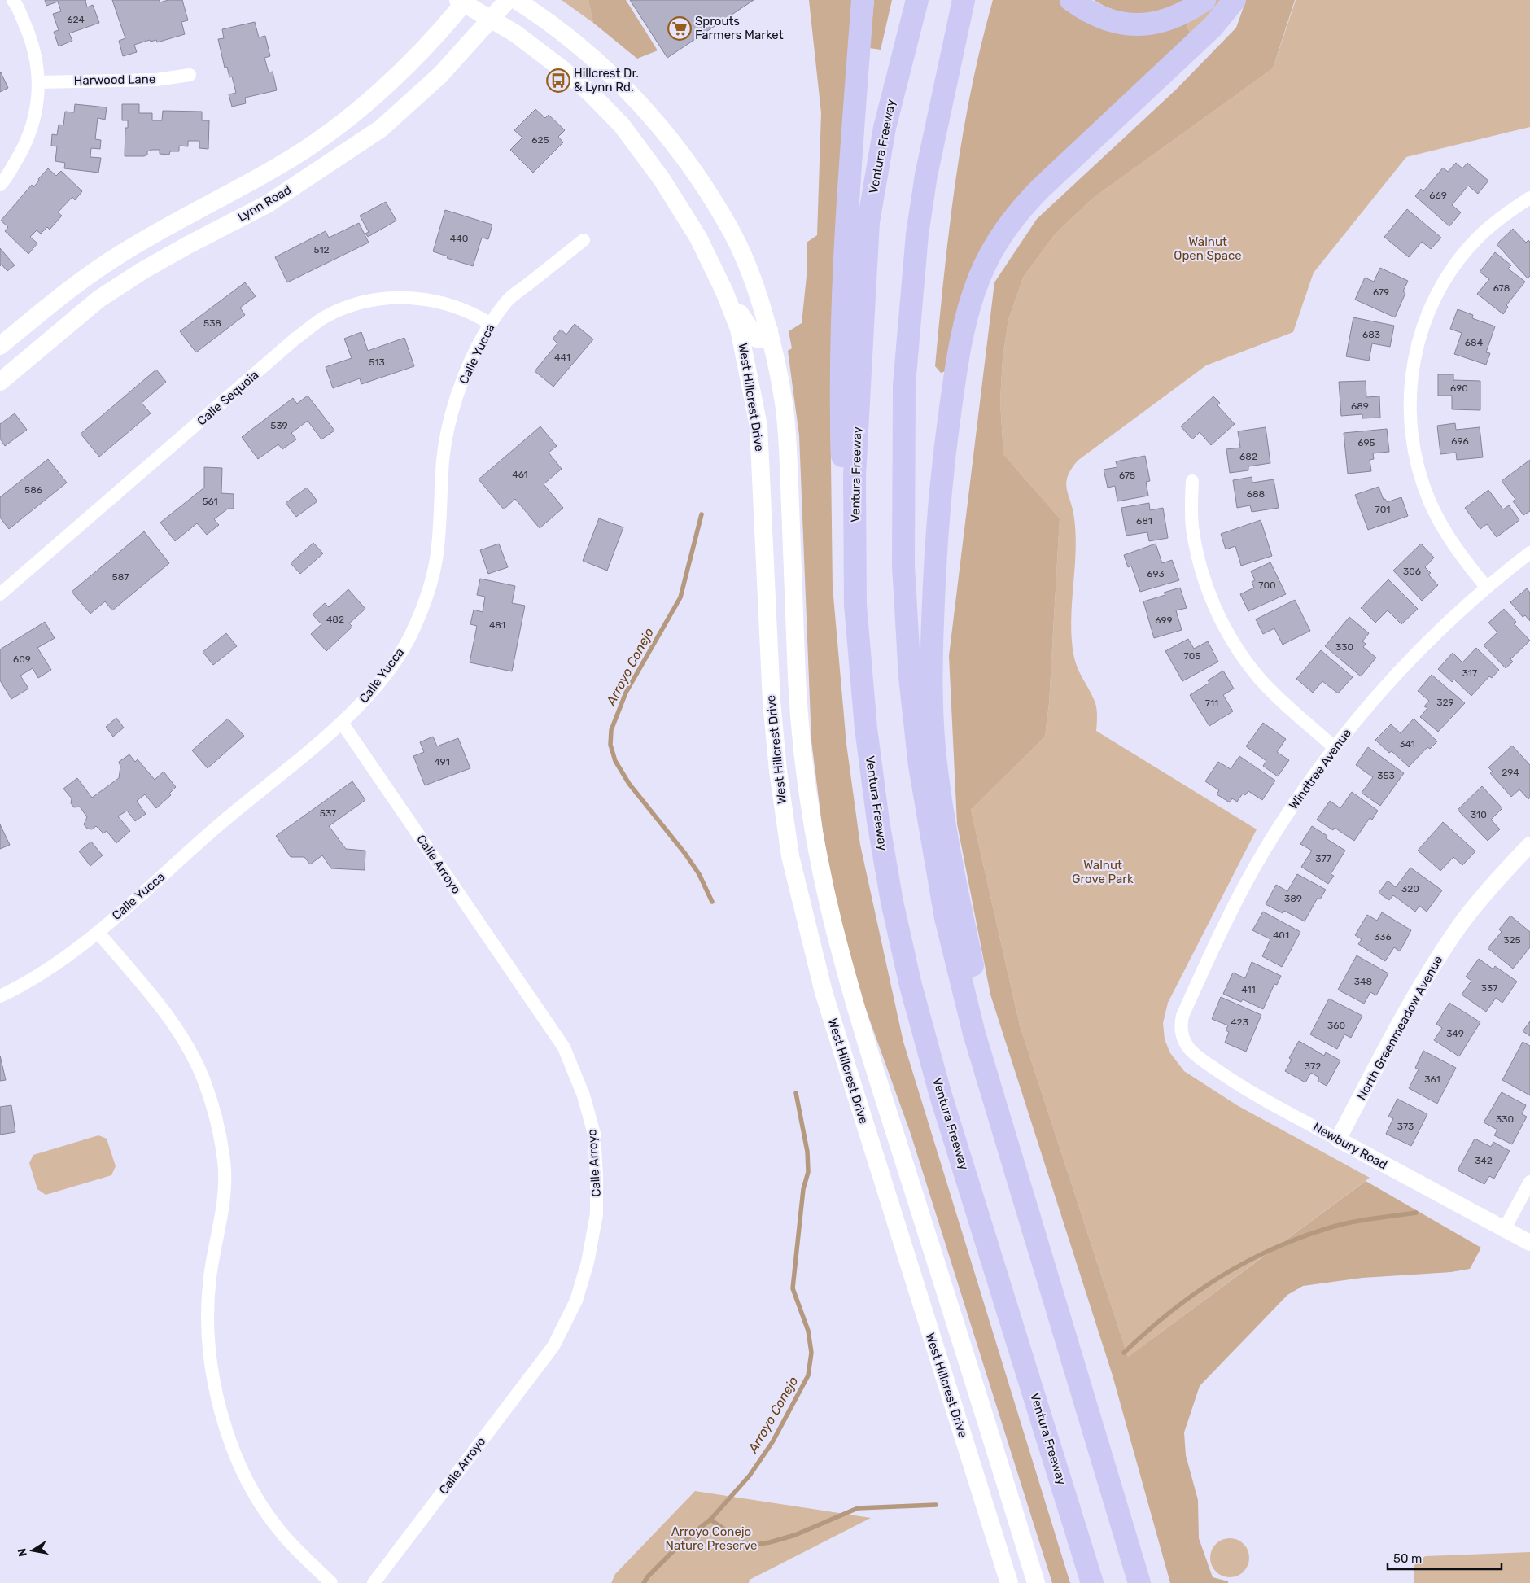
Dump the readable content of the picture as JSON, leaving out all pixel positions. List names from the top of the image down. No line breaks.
{"streets":{"highway":["Ventura Freeway"],"main road":["Lynn Road","West Hillcrest Drive"],"street":["Harwood Lane","Calle Yucca","Calle Sequoia","Windtree Avenue","Calle Arroyo","North Greenmeadow Avenue","Newbury Road"]},"crossings":[["Lynn Road","West Hillcrest Drive"],["Calle Yucca","Calle Sequoia"],["Calle Yucca","Calle Arroyo"],["Windtree Avenue","Newbury Road"],["North Greenmeadow Avenue","Newbury Road"]],"water":["Arroyo Conejo"],"parks":["Walnut Open Space","Walnut Grove Park","Arroyo Conejo Nature Preserve"],"places":{"supermarket":["Sprouts Farmers Market"],"bus stop":["Hillcrest Dr. & Lynn Rd."]},"house_numbers":["624","625","669","440","512","678","679","538","683","684","441","513","690","689","539","696","695","682","461","675","586","688","561","701","681","306","693","587","700","482","699","481","330","705","609","317","329","711","341","491","294","353","537","310","377","320","389","401","336","325","348","337","411","423","360","349","372","361","330","373","342"],"scale_bar":"50 m","north":"left"}
